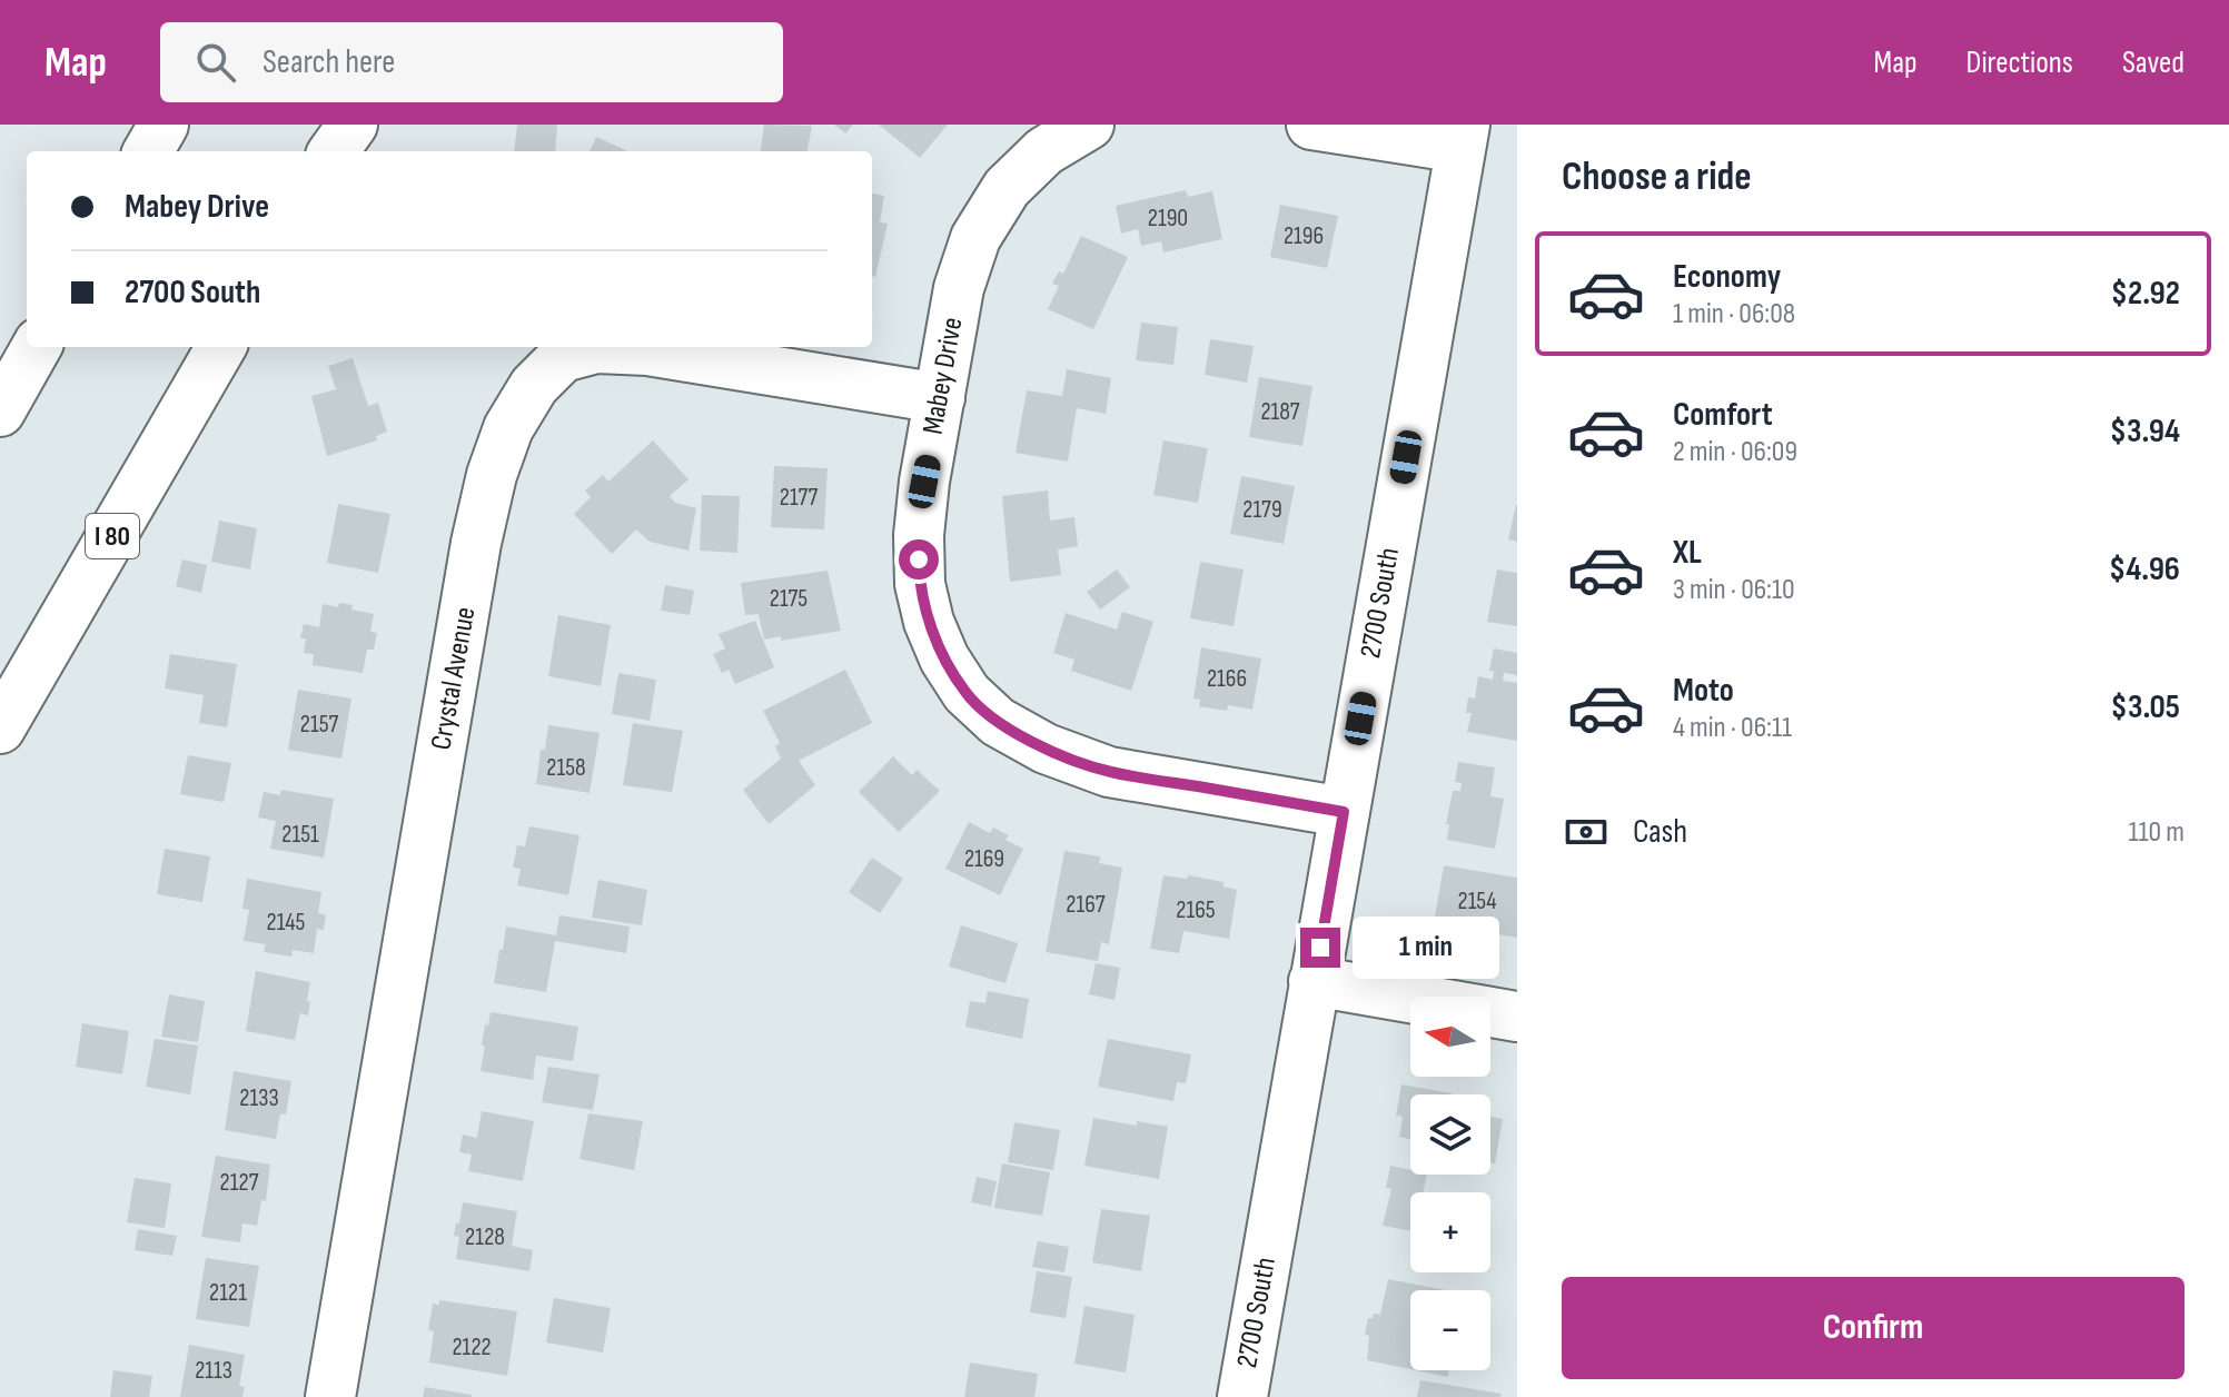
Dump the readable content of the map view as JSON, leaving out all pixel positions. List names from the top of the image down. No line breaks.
{"streets":{"main road":["Mabey Drive","I 80","2700 South","Crystal Avenue"]},"crossings":[["Mabey Drive","2700 South"],["Mabey Drive","Crystal Avenue"]],"house_numbers":["2190","2196","2187","2177","2179","2175","2166","2157","2158","2151","2169","2154","2167","2165","2145","2133","2127","2128","2121","2122","2113"],"north":"left","page":{"header":"Map","search":"Search here","nav":["Map","Directions","Saved"],"heading":"Choose a ride","banner":["Mabey Drive","2700 South"],"list":[{"name":"Economy","note":"1 min · 06:08","value":"$2.92"},{"name":"Comfort","note":"2 min · 06:09","value":"$3.94"},{"name":"XL","note":"3 min · 06:10","value":"$4.96"},{"name":"Moto","note":"4 min · 06:11","value":"$3.05"}],"pay":["Cash","110 m"],"bubble":"1 min","map_buttons":["+","−"],"buttons":"Confirm"}}
